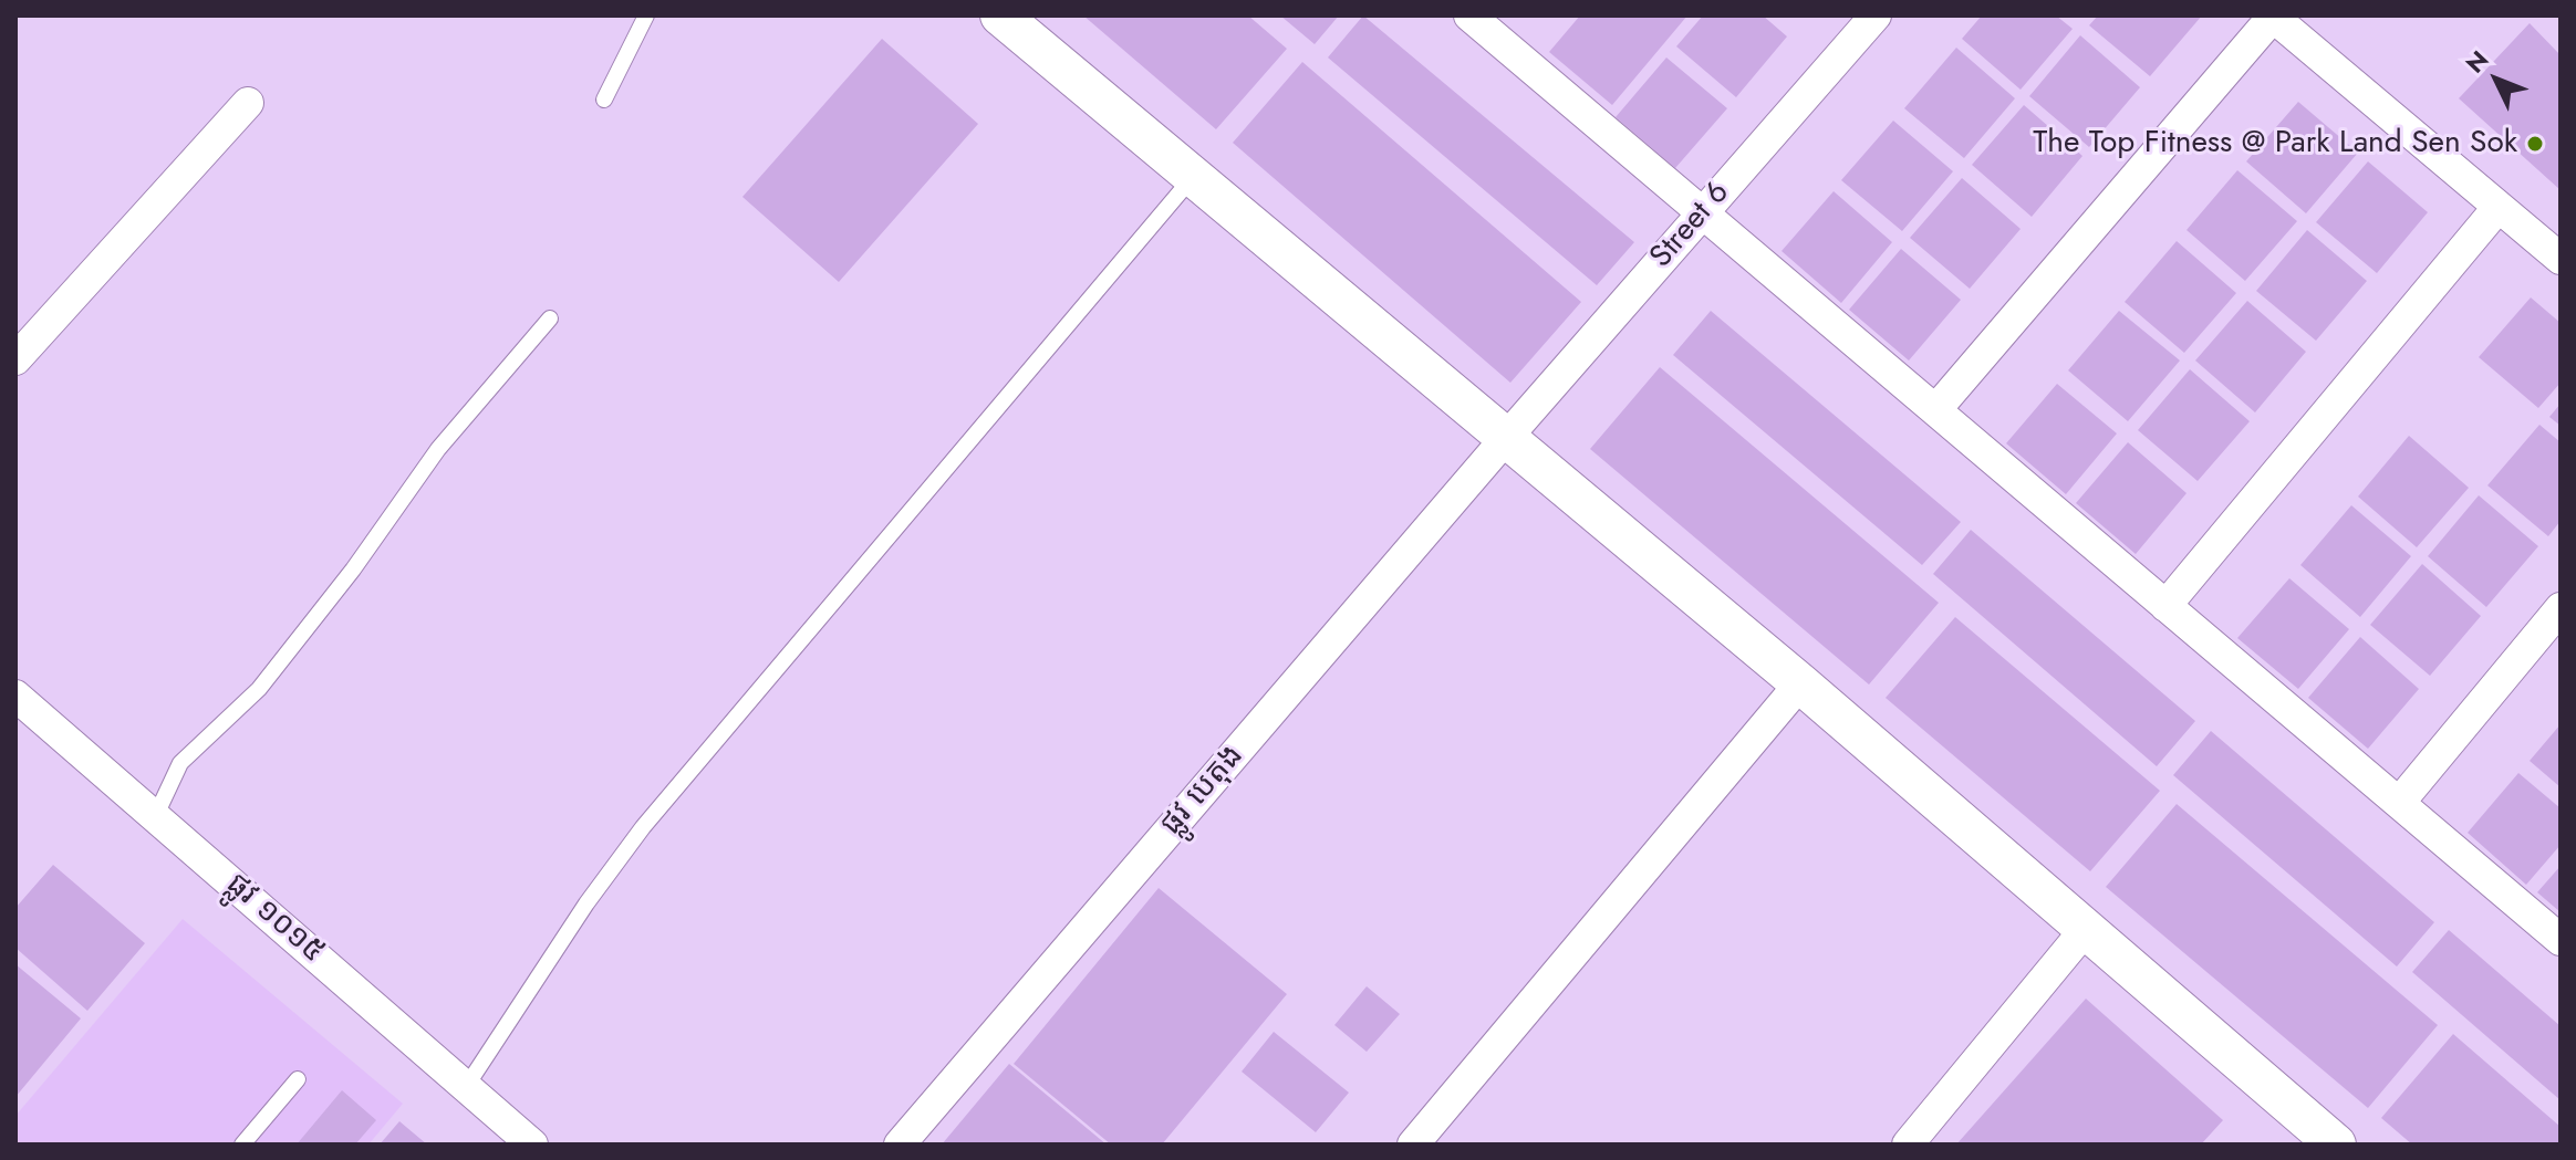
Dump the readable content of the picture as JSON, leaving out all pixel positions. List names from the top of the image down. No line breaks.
{"streets":{"street":["Street 6","ផ្លូវ បេតុង","ផ្លូវ ១០១៥"]},"crossings":[["Street 6","ផ្លូវ បេតុង"]],"places":["The Top Fitness @ Park Land Sen Sok"],"north":"top left"}
